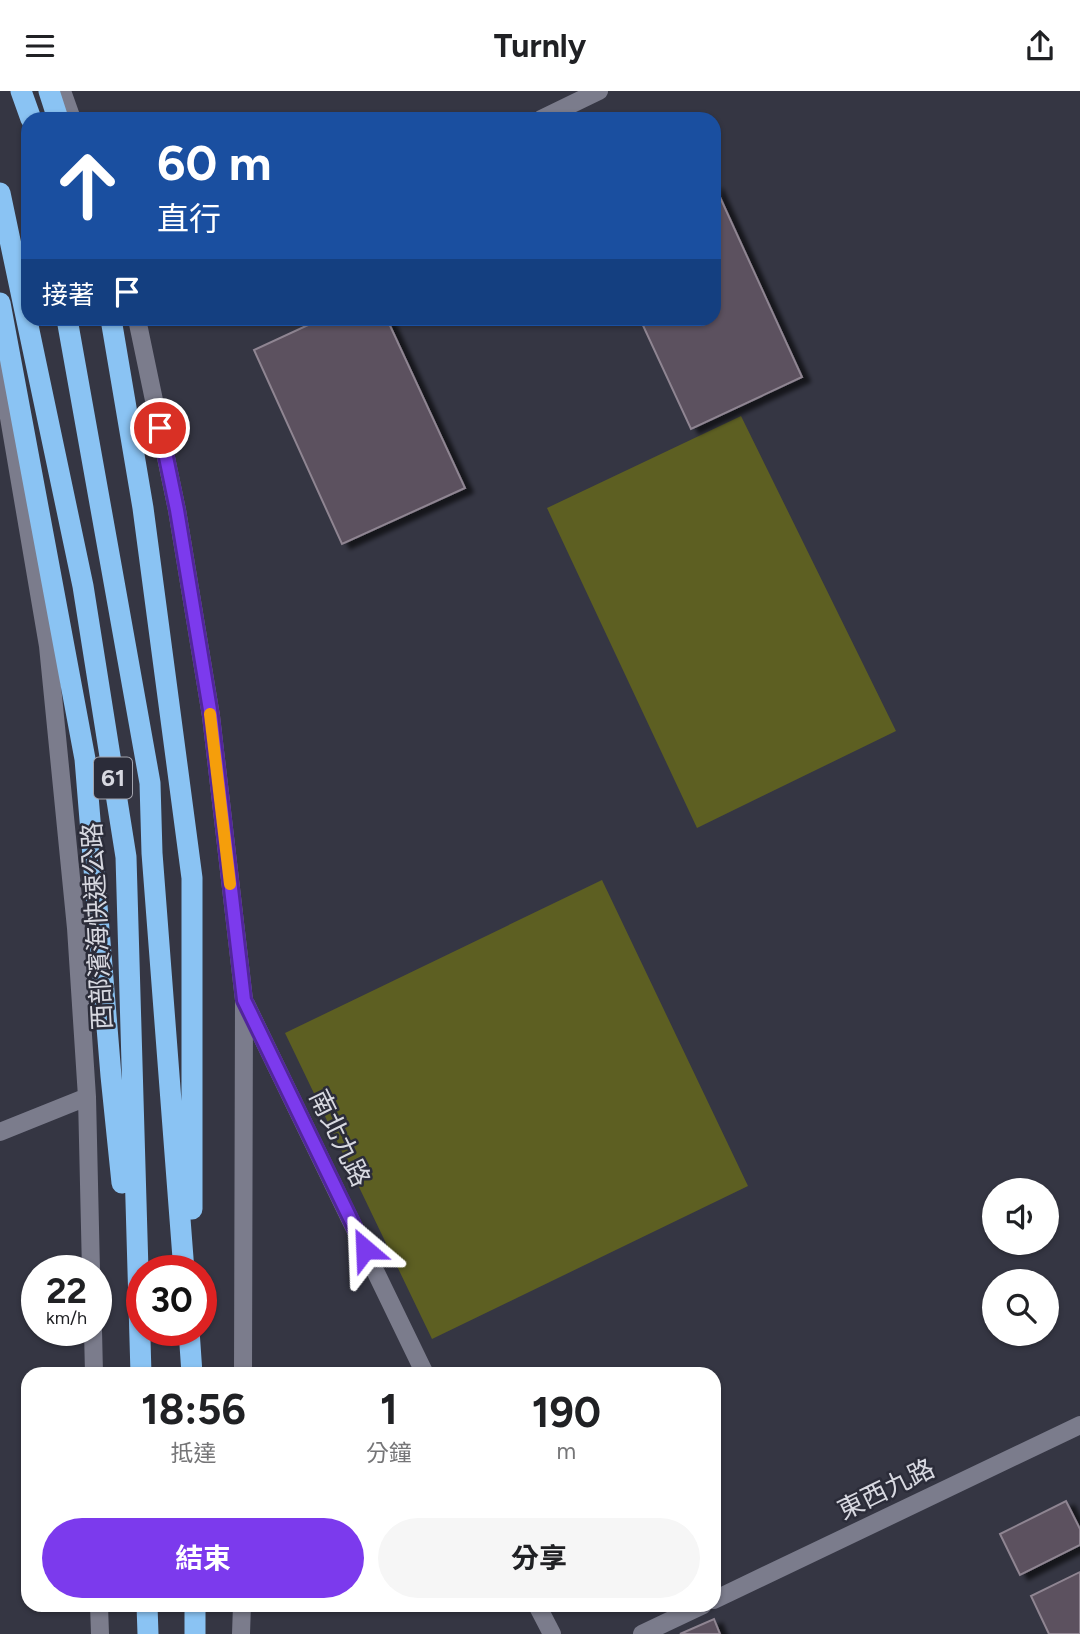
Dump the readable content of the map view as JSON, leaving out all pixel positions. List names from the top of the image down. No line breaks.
{"streets":{"highway":["61","西部濱海快速公路"],"street":["南北九路","東西九路"]},"page":{"header":"Turnly","turn":["60 m","直行"],"then":"接著","speed":"22 km/h","limit":"30","eta":["18:56","抵達","1","分鐘","190","m"],"buttons":["結束","分享"]}}
